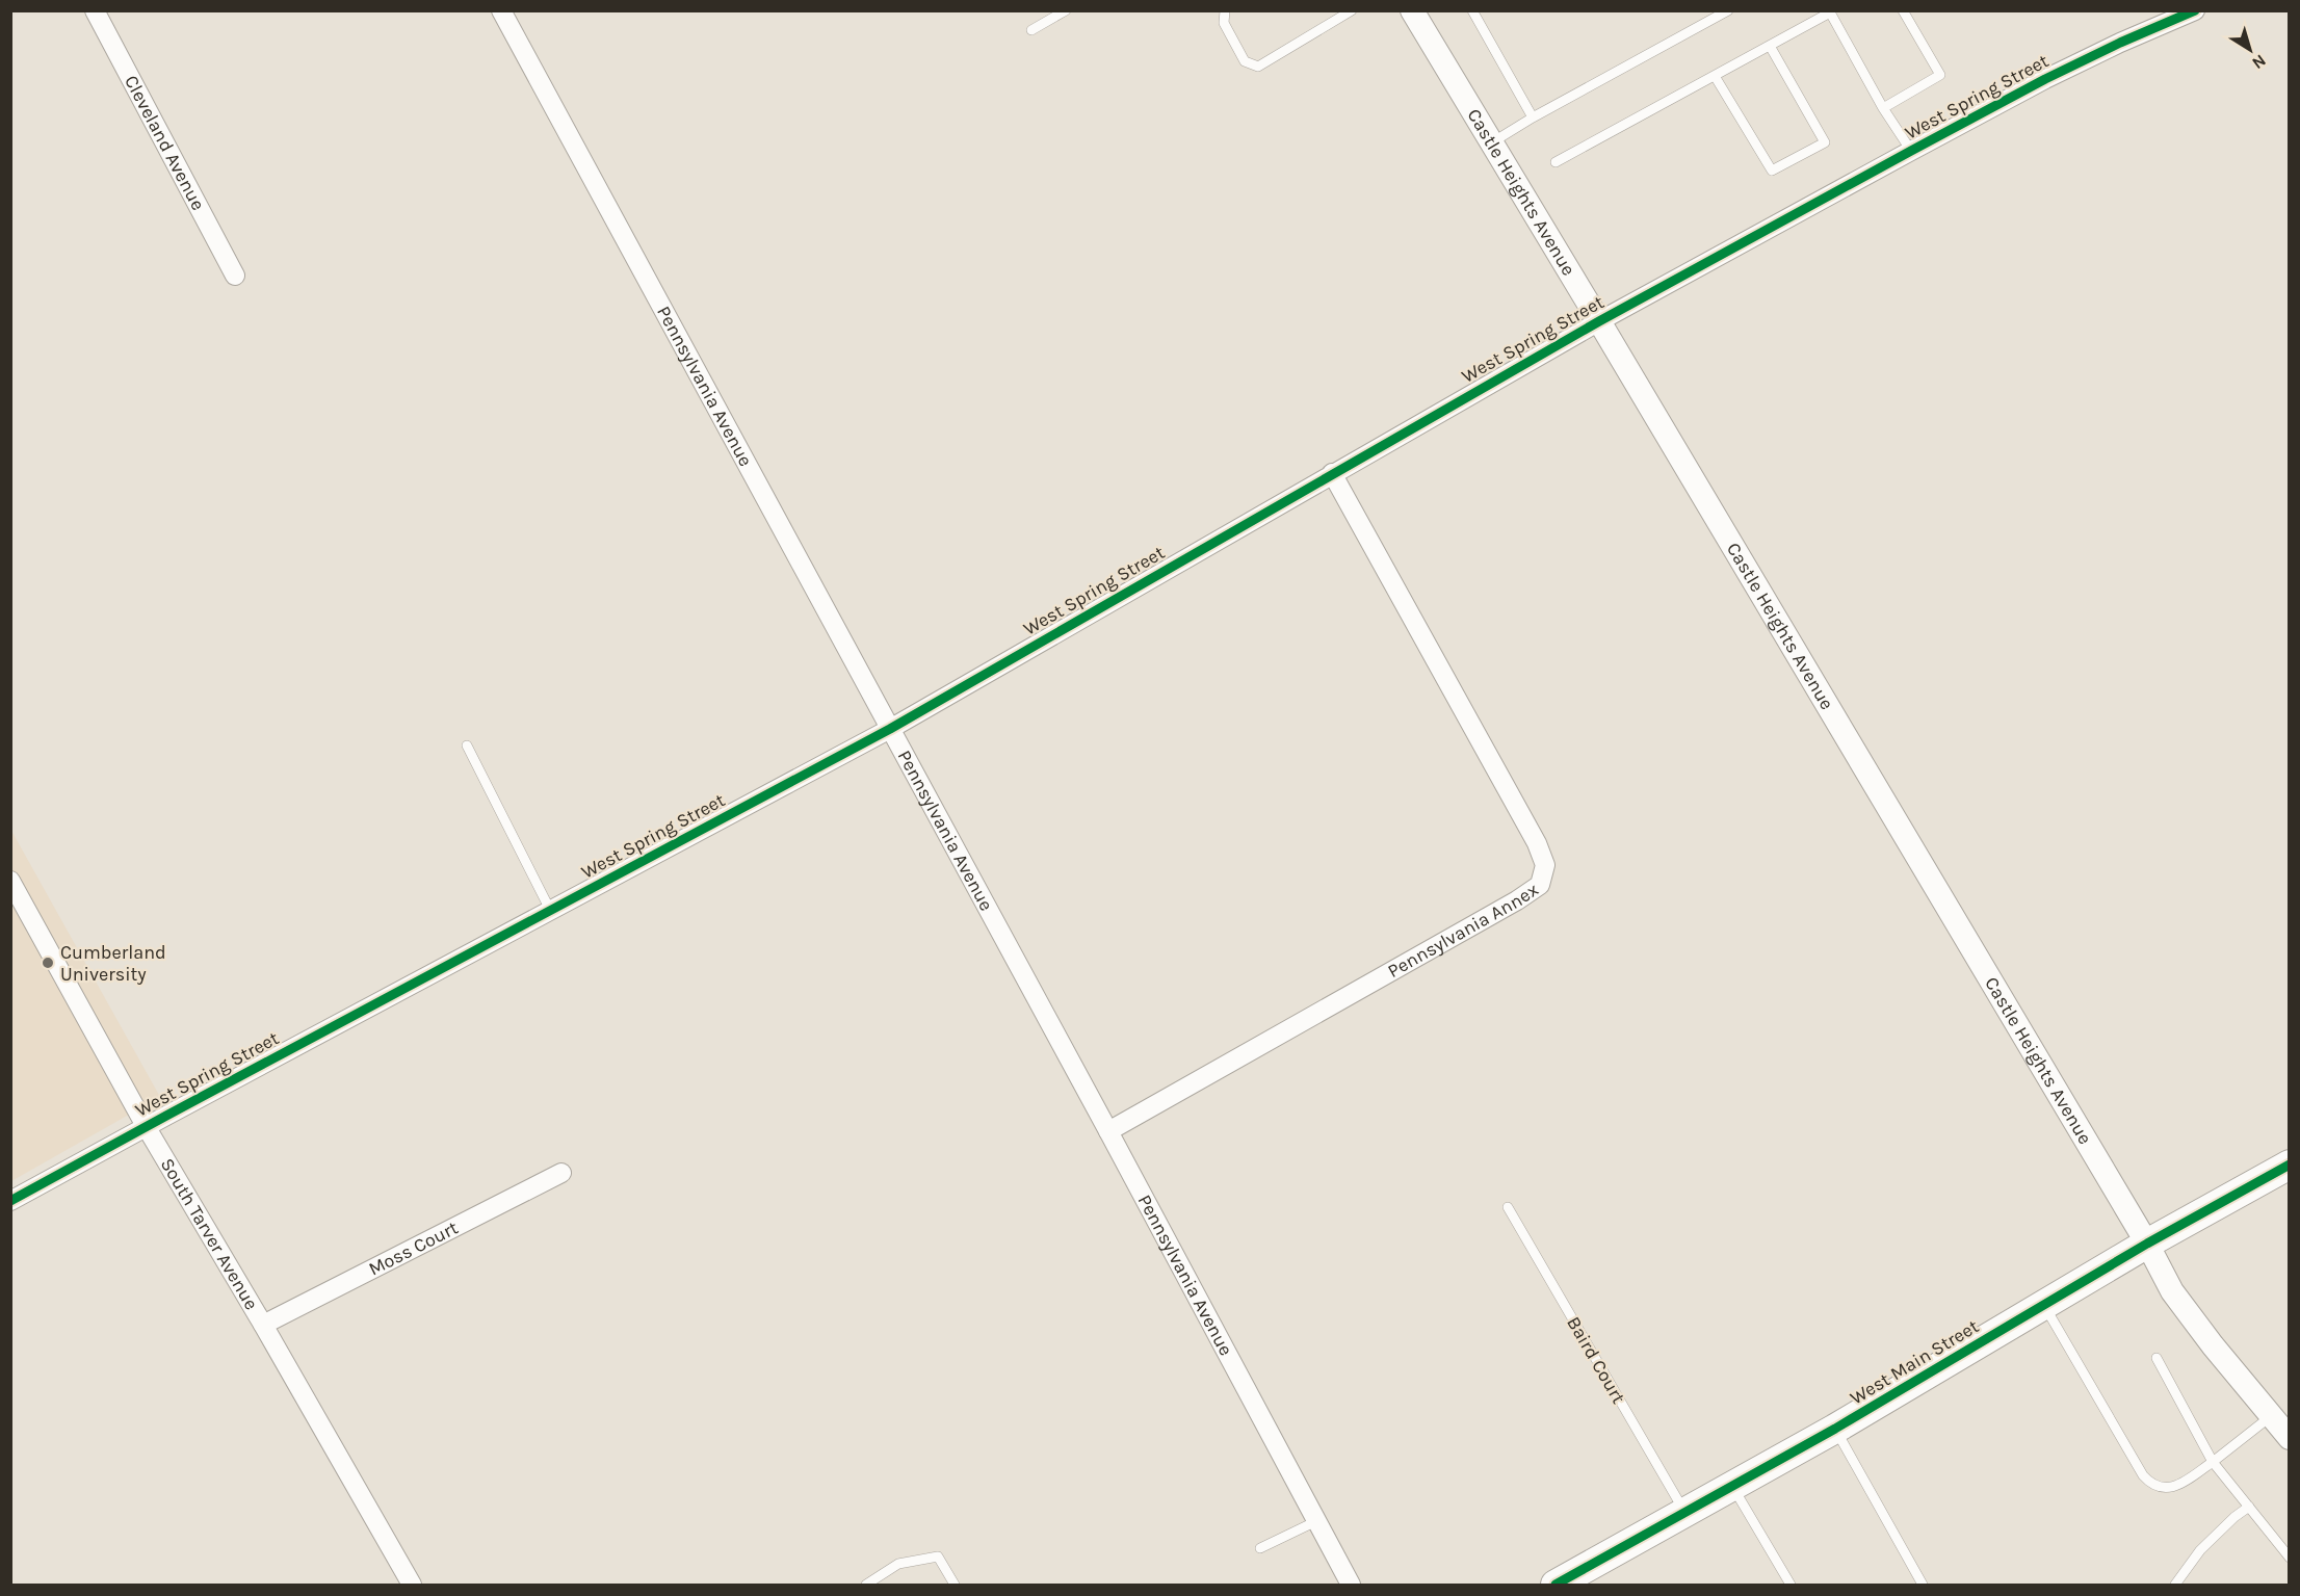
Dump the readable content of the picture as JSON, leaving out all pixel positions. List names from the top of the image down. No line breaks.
{"streets":{"main road":["West Main Street"],"street":["West Spring Street","Cleveland Avenue","Castle Heights Avenue","Pennsylvania Avenue","Pennsylvania Annex","South Tarver Avenue","Moss Court"],"lane":["Baird Court"]},"crossings":[["West Spring Street","Castle Heights Avenue"],["West Spring Street","Pennsylvania Avenue"],["West Spring Street","Pennsylvania Annex"],["West Spring Street","South Tarver Avenue"],["Castle Heights Avenue","West Main Street"],["Pennsylvania Avenue","Pennsylvania Annex"],["South Tarver Avenue","Moss Court"],["Baird Court","West Main Street"]],"places":["Cumberland University"],"north":"bottom right"}
